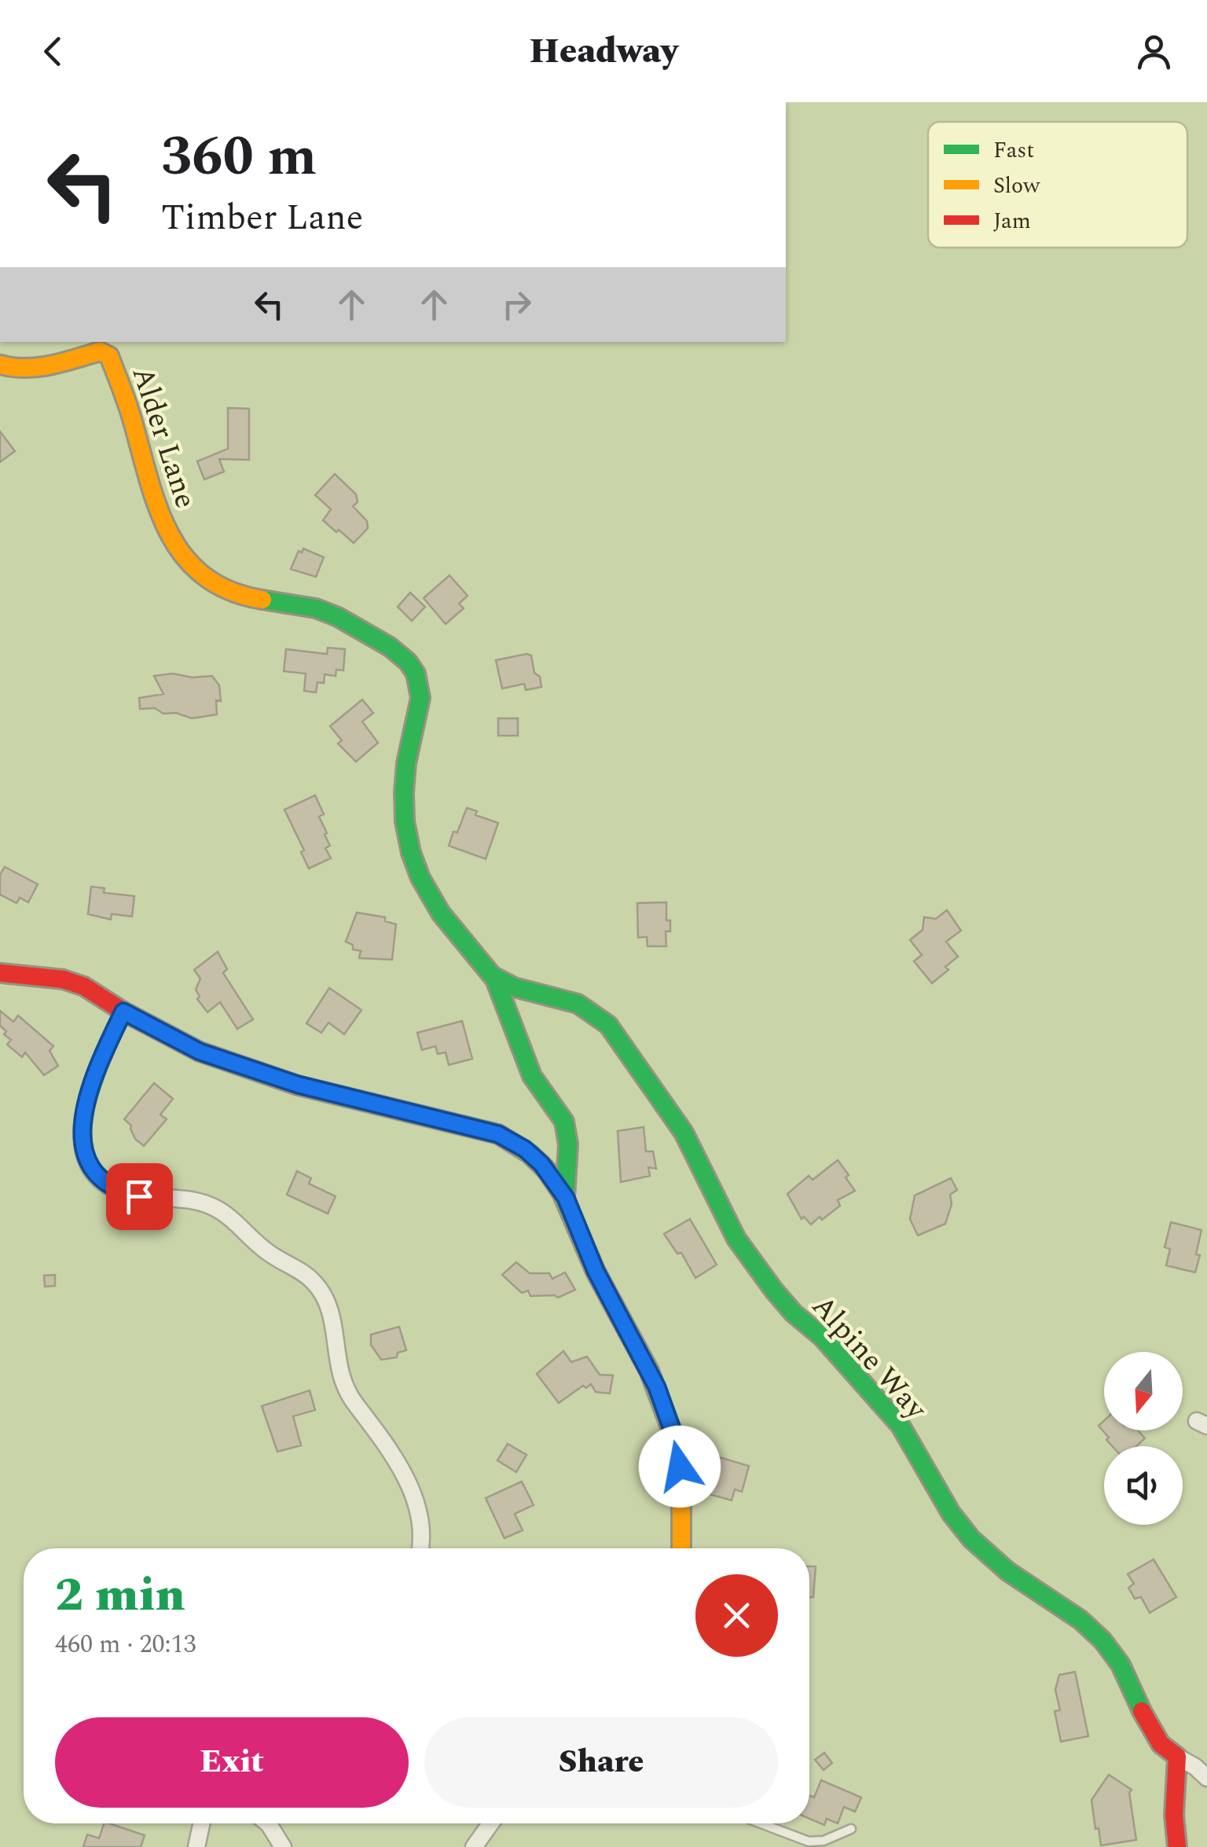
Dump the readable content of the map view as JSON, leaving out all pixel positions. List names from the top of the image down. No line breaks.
{"streets":{"street":["Alder Lane","Alpine Way"]},"crossings":[["Alder Lane","Alpine Way"]],"legend":["Fast","Slow","Jam"],"north":"bottom","page":{"header":"Headway","turn":["360 m","Timber Lane"],"heading":["2 min","460 m · 20:13"],"buttons":["Exit","Share"]}}
